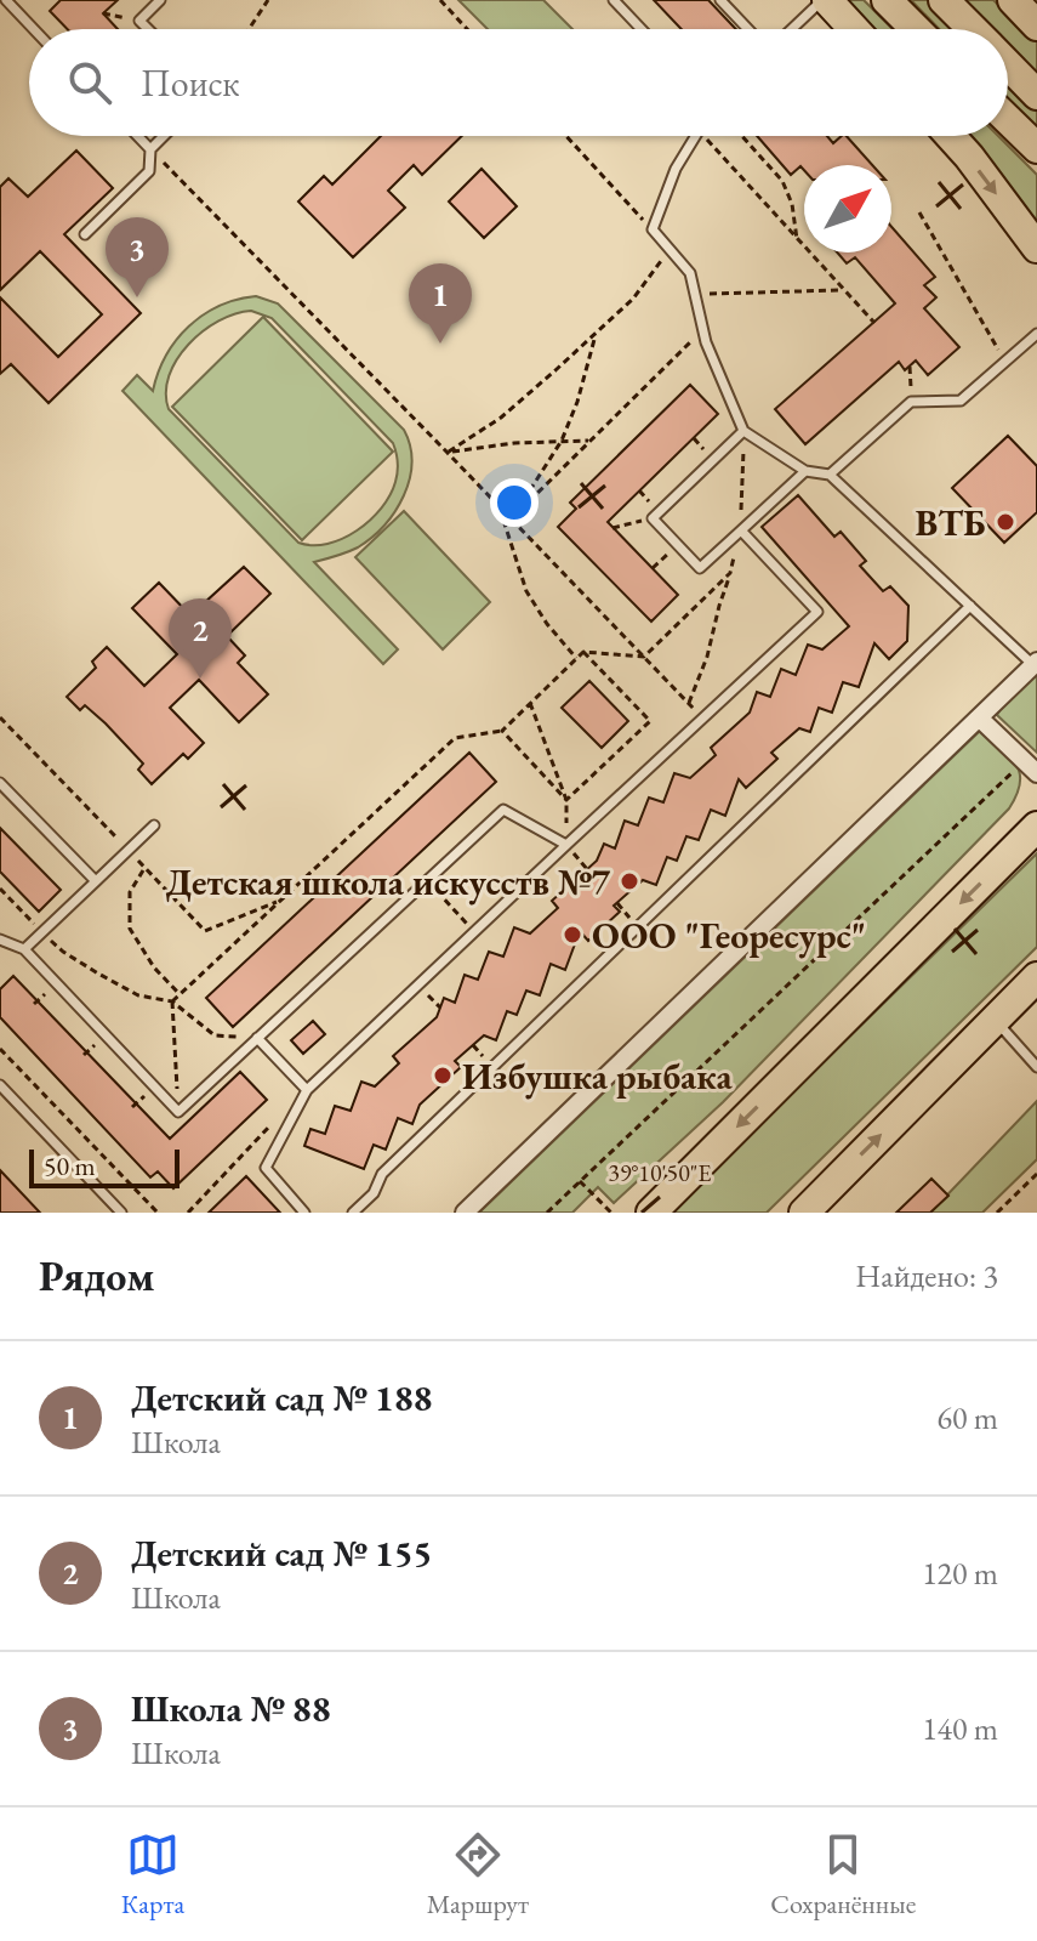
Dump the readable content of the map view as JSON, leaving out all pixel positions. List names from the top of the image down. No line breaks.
{"places":["ВТБ","Детская школа искусств №7","ООО \"Георесурс\"","Избушка рыбака"],"scale_bar":"50 m","north":"top right","page":{"search":"Поиск","pins":["3","1","2"],"scale":"50 m","heading":["Рядом","Найдено: 3"],"list":[{"mark":"1","name":"Детский сад № 188","note":"Школа","value":"60 m"},{"mark":"2","name":"Детский сад № 155","note":"Школа","value":"120 m"},{"mark":"3","name":"Школа № 88","note":"Школа","value":"140 m"}],"nav":["Карта","Маршрут","Сохранённые"]},"coordinates":["39°10'50\"E"]}
